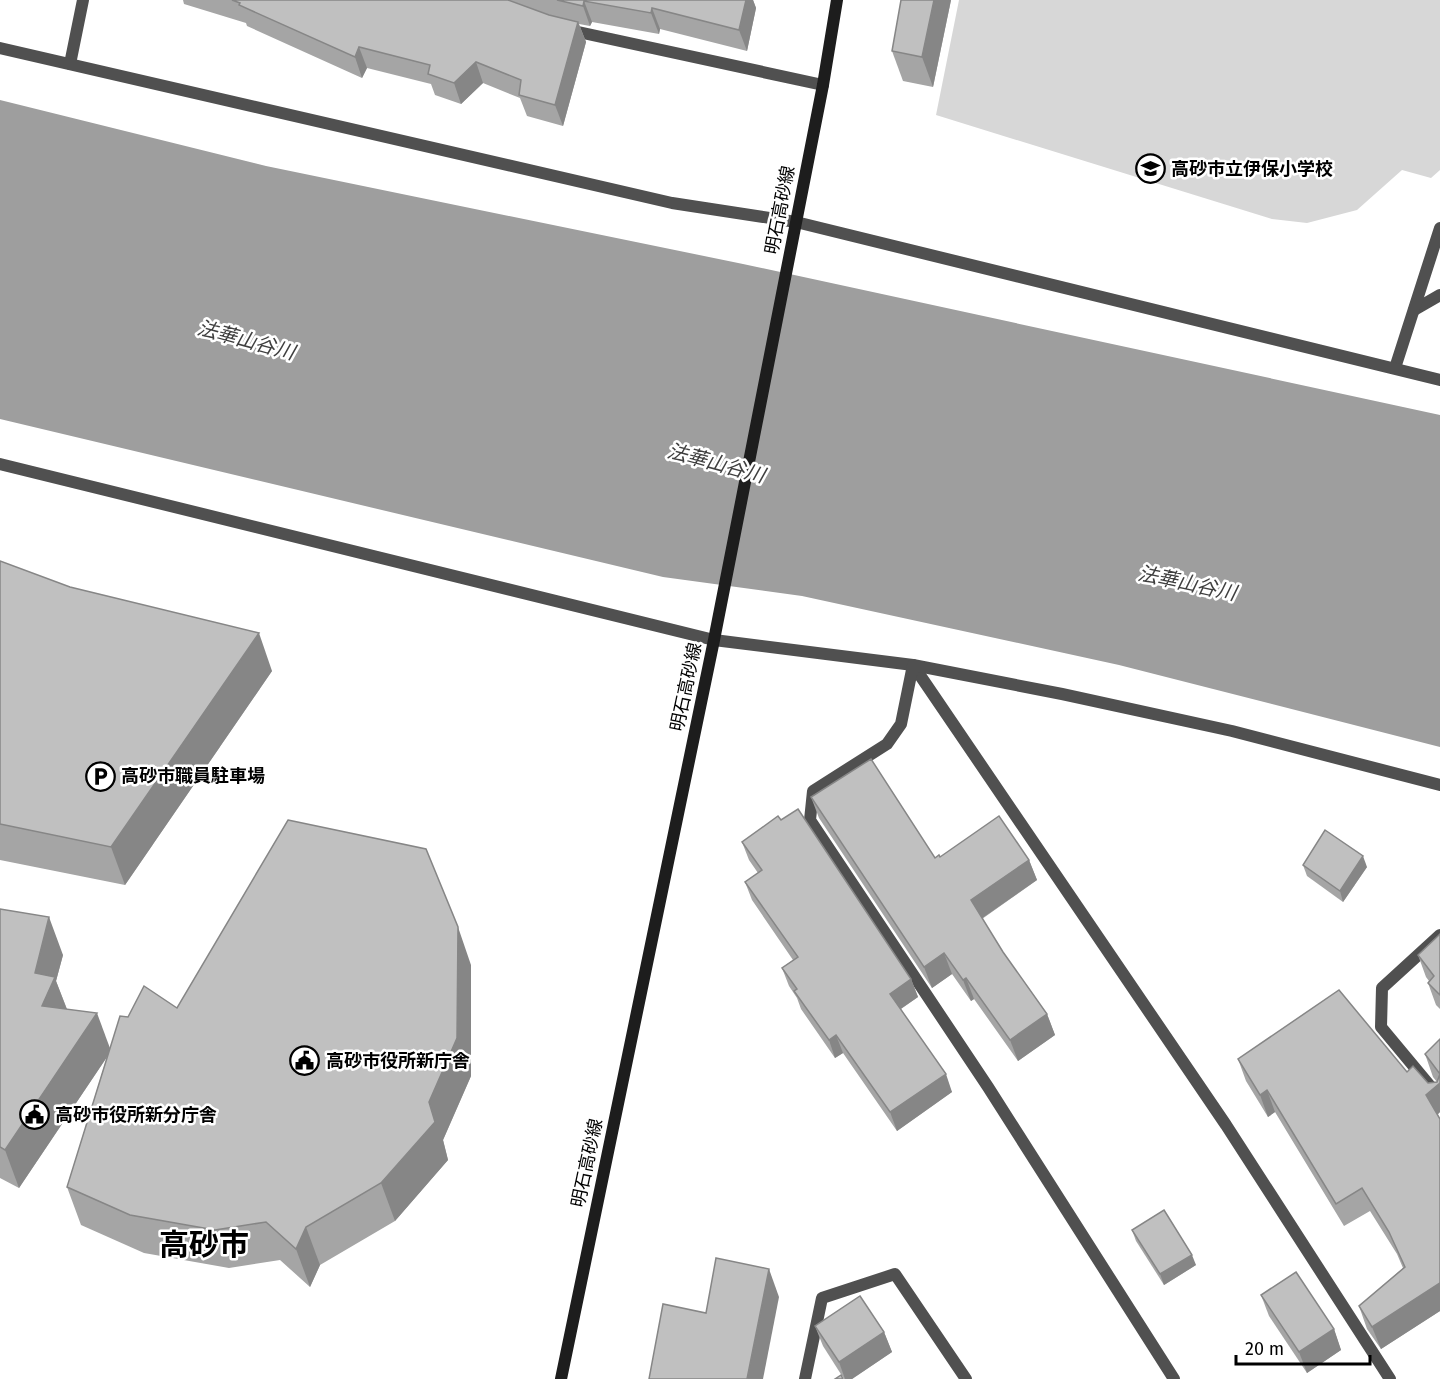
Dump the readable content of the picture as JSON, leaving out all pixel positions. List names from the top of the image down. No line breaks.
{"streets":{"main road":["明石高砂線"]},"districts":["高砂市"],"water":["法華山谷川"],"places":{"school or university":["高砂市立伊保小学校"],"parking":["高砂市職員駐車場"],"public building":["高砂市役所新庁舎","高砂市役所新分庁舎"]},"scale_bar":"20 m"}
